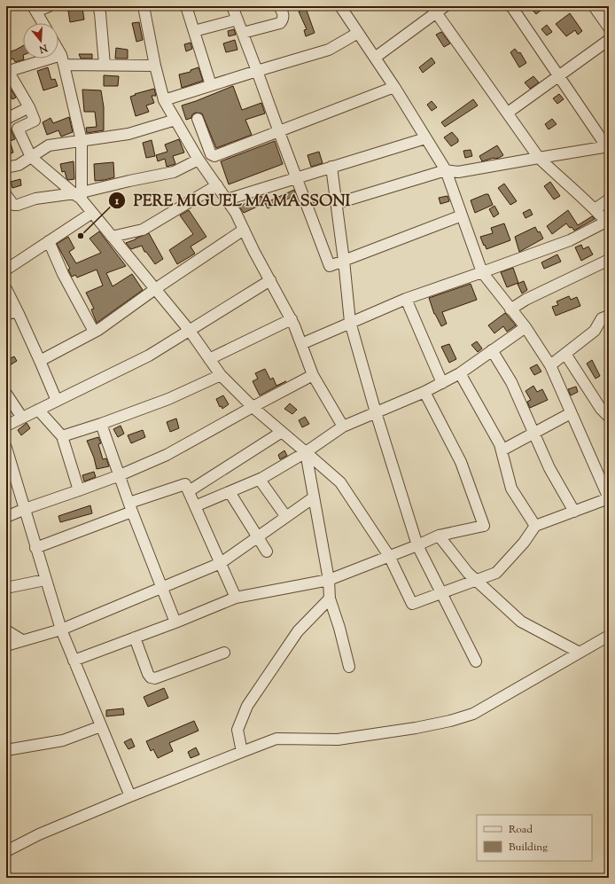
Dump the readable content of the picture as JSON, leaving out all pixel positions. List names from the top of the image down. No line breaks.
{"places":["PERE MIGUEL MAMASSONI"],"legend":["Road","Building"],"north":"bottom"}
